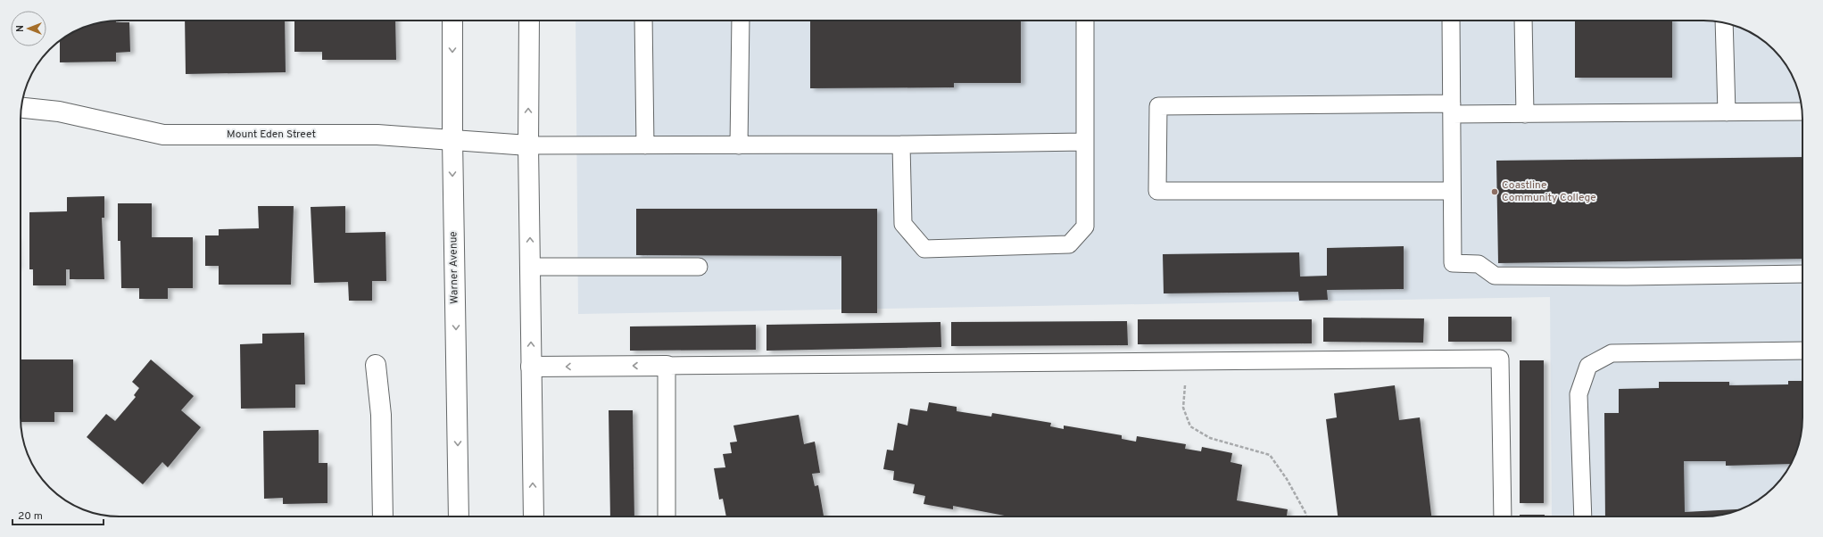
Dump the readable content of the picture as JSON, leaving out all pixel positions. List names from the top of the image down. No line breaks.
{"streets":{"main road":["Mount Eden Street","Warner Avenue"]},"crossings":[["Mount Eden Street","Warner Avenue"]],"places":["Coastline Community College"],"scale_bar":"20 m","north":"left"}
